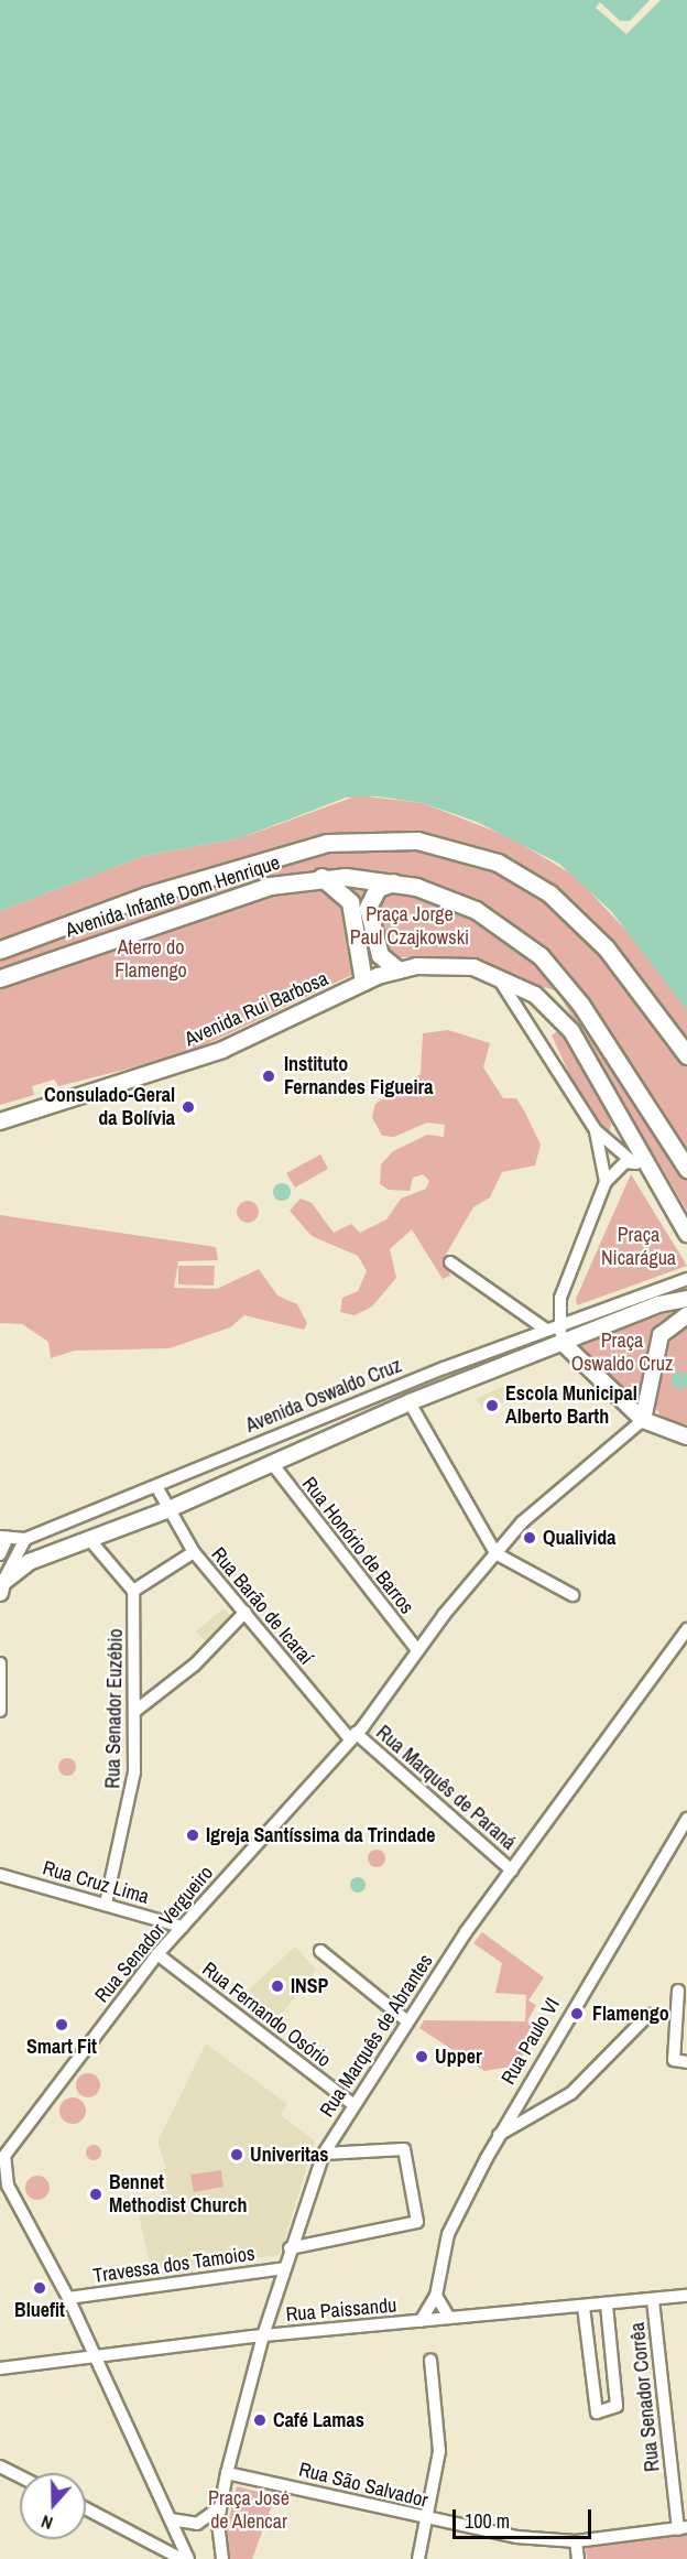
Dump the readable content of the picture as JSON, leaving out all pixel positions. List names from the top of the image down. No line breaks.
{"streets":{"highway":["Avenida Infante Dom Henrique"],"main road":["Avenida Rui Barbosa","Avenida Oswaldo Cruz"],"street":["Rua Honório de Barros","Rua Barão de Icaraí","Rua Senador Euzébio","Rua Marquês de Paraná","Rua Cruz Lima","Rua Senador Vergueiro","Rua Fernando Osório","Rua Marquês de Abrantes","Rua Paulo VI","Travessa dos Tamoios","Rua Paissandu","Rua Senador Corrêa","Rua São Salvador"]},"crossings":[["Avenida Oswaldo Cruz","Rua Honório de Barros"],["Avenida Oswaldo Cruz","Rua Barão de Icaraí"],["Rua Honório de Barros","Rua Senador Vergueiro"],["Rua Barão de Icaraí","Rua Marquês de Paraná"],["Rua Barão de Icaraí","Rua Senador Vergueiro"],["Rua Senador Euzébio","Rua Cruz Lima"],["Rua Marquês de Paraná","Rua Senador Vergueiro"],["Rua Marquês de Paraná","Rua Marquês de Abrantes"],["Rua Cruz Lima","Rua Senador Vergueiro"],["Rua Senador Vergueiro","Rua Fernando Osório"],["Rua Senador Vergueiro","Travessa dos Tamoios"],["Rua Senador Vergueiro","Rua Paissandu"],["Rua Fernando Osório","Rua Marquês de Abrantes"],["Rua Marquês de Abrantes","Travessa dos Tamoios"],["Rua Marquês de Abrantes","Rua Paissandu"],["Rua Marquês de Abrantes","Rua São Salvador"],["Rua Paulo VI","Rua Paissandu"],["Rua Paissandu","Rua Senador Corrêa"],["Rua Senador Corrêa","Rua São Salvador"]],"parks":["Praça Jorge Paul Czajkowski","Aterro do Flamengo","Praça Nicarágua","Praça Oswaldo Cruz","Praça José de Alencar"],"places":["Instituto Fernandes Figueira","Consulado-Geral da Bolívia","Escola Municipal Alberto Barth","Qualivida","Igreja Santíssima da Trindade","INSP","Flamengo","Smart Fit","Upper","Univeritas","Bennet Methodist Church","Bluefit","Café Lamas"],"scale_bar":"100 m","north":"bottom"}
